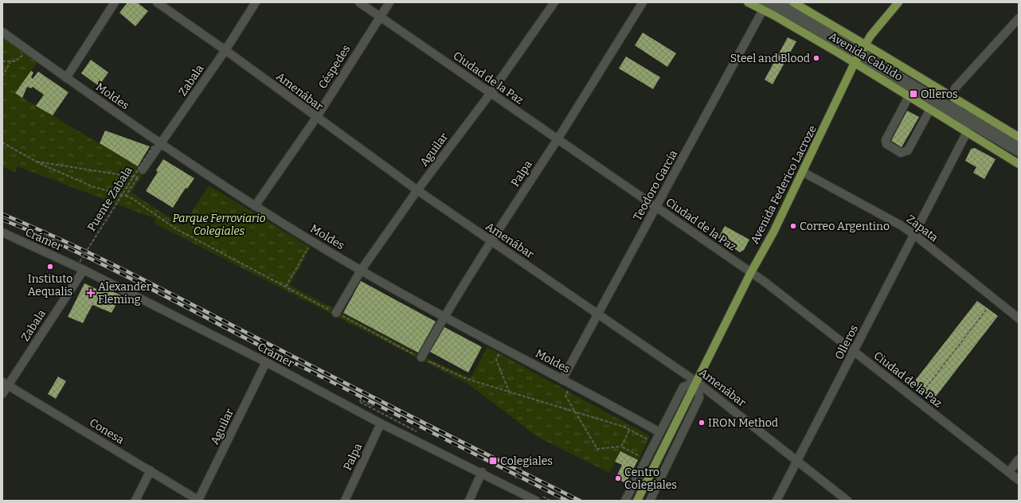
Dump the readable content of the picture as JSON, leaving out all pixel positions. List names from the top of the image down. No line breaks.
{"streets":{"main road":["Avenida Cabildo","Avenida Federico Lacroze"],"street":["Céspedes","Ciudad de la Paz","Zabala","Amenábar","Moldes","Aguilar","Palpa","Teodoro García","Zapata","Crámer","Olleros","Conesa"],"path":["Puente Zabala"]},"crossings":[["Avenida Cabildo","Avenida Federico Lacroze"],["Avenida Cabildo","Teodoro García"],["Avenida Cabildo","Olleros"],["Céspedes","Ciudad de la Paz"],["Céspedes","Amenábar"],["Céspedes","Moldes"],["Ciudad de la Paz","Aguilar"],["Ciudad de la Paz","Palpa"],["Ciudad de la Paz","Avenida Federico Lacroze"],["Ciudad de la Paz","Teodoro García"],["Ciudad de la Paz","Olleros"],["Zabala","Amenábar"],["Zabala","Moldes"],["Zabala","Puente Zabala"],["Zabala","Crámer"],["Zabala","Conesa"],["Amenábar","Aguilar"],["Amenábar","Palpa"],["Amenábar","Avenida Federico Lacroze"],["Amenábar","Teodoro García"],["Amenábar","Olleros"],["Moldes","Aguilar"],["Moldes","Palpa"],["Moldes","Teodoro García"],["Moldes","Puente Zabala"],["Aguilar","Crámer"],["Aguilar","Conesa"],["Palpa","Crámer"],["Avenida Federico Lacroze","Zapata"],["Zapata","Olleros"]],"parks":["Parque Ferroviario Colegiales"],"places":{"other":["Steel and Blood","Correo Argentino","Instituto Aequalis","IRON Method","Centro Colegiales"],"transit":["Olleros","Colegiales"],"health":["Alexander Fleming"]}}
